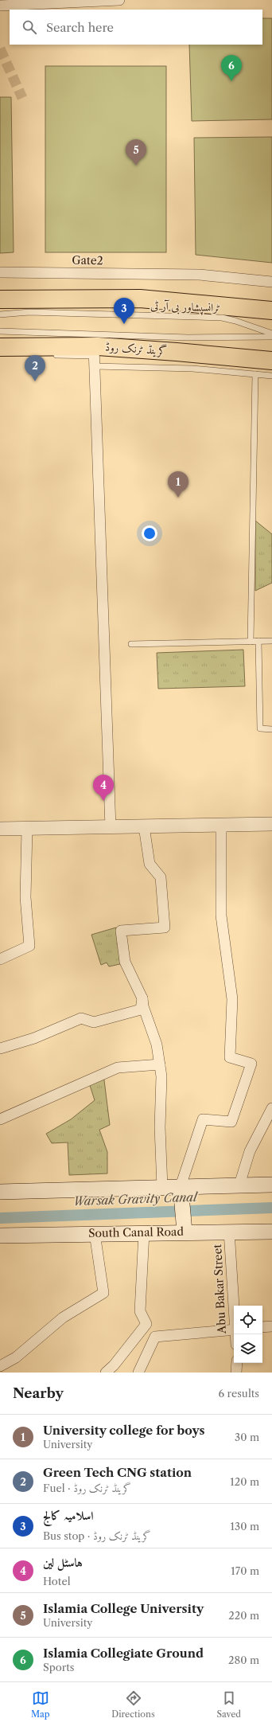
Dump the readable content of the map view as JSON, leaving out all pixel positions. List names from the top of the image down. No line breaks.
{"streets":{"highway":["گرینڈ ٹرنک روڈ"],"main road":["South Canal Road"],"street":["Gate2","Abu Bakar Street"],"lane":["ٹرانسپشاور بی آر ٹی"]},"crossings":[["South Canal Road","Abu Bakar Street"]],"water":["Warsak Gravity Canal"],"page":{"search":"Search here","pins":["6","5","3","2","1","4"],"heading":["Nearby","6 results"],"list":[{"mark":"1","name":"University college for boys","note":"University","value":"30 m"},{"mark":"2","name":"Green Tech CNG station","note":"Fuel · گرینڈ ٹرنک روڈ","value":"120 m"},{"mark":"3","name":"اسلامیہ کالج","note":"Bus stop · گرینڈ ٹرنک روڈ","value":"130 m"},{"mark":"4","name":"ہاسٹل لین","note":"Hotel","value":"170 m"},{"mark":"5","name":"Islamia College University","note":"University","value":"220 m"},{"mark":"6","name":"Islamia Collegiate Ground","note":"Sports","value":"280 m"}],"nav":["Map","Directions","Saved"]}}
